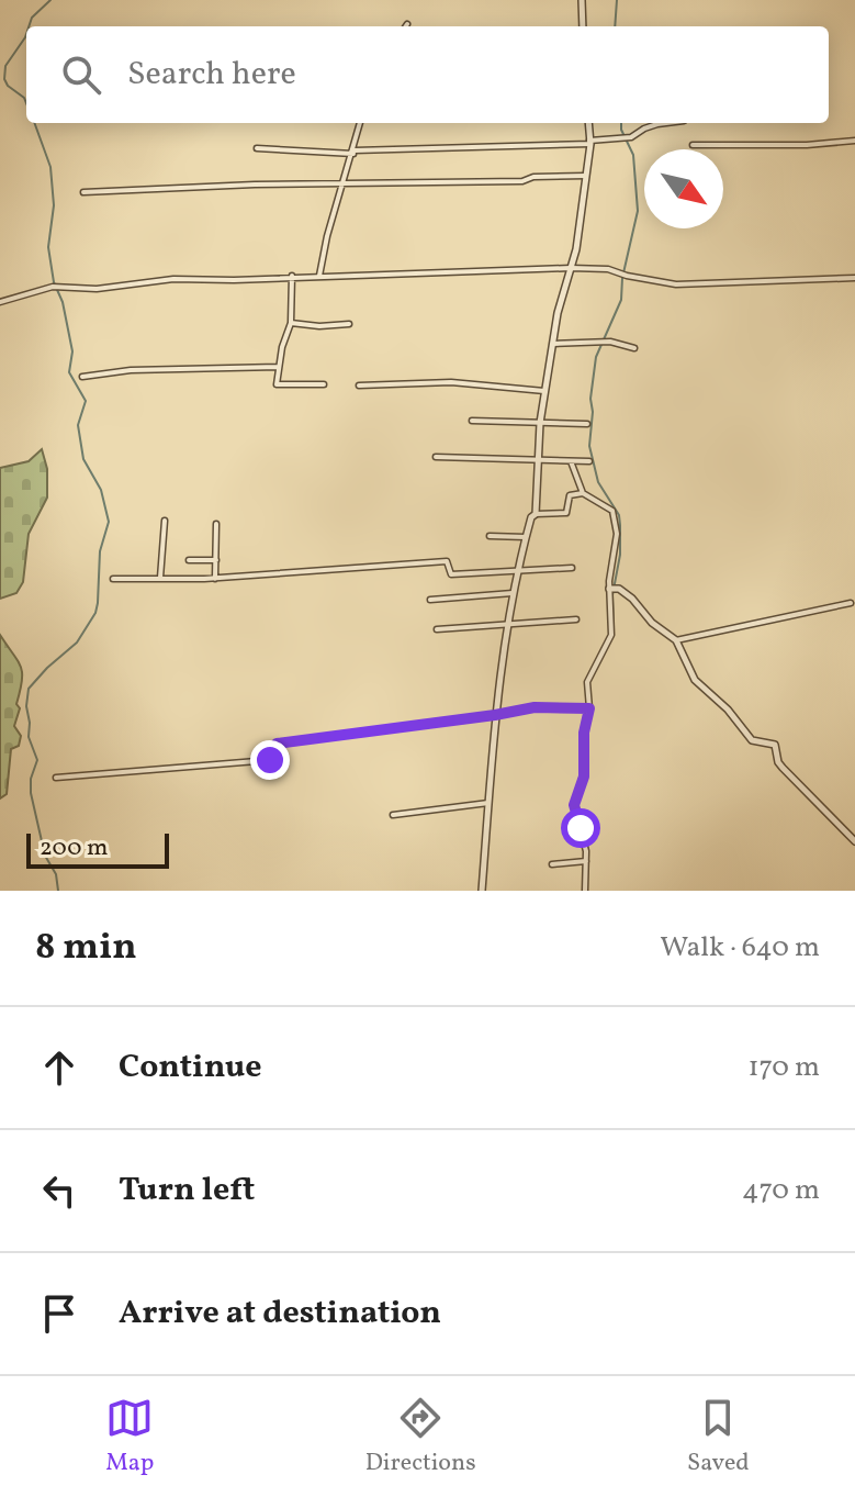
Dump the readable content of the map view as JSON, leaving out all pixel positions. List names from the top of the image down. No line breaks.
{"scale_bar":"200 m","north":"bottom right","page":{"search":"Search here","scale":"200 m","heading":["8 min","Walk · 640 m"],"list":[["Continue","170 m"],["Turn left","470 m"],"Arrive at destination"],"nav":["Map","Directions","Saved"]}}
